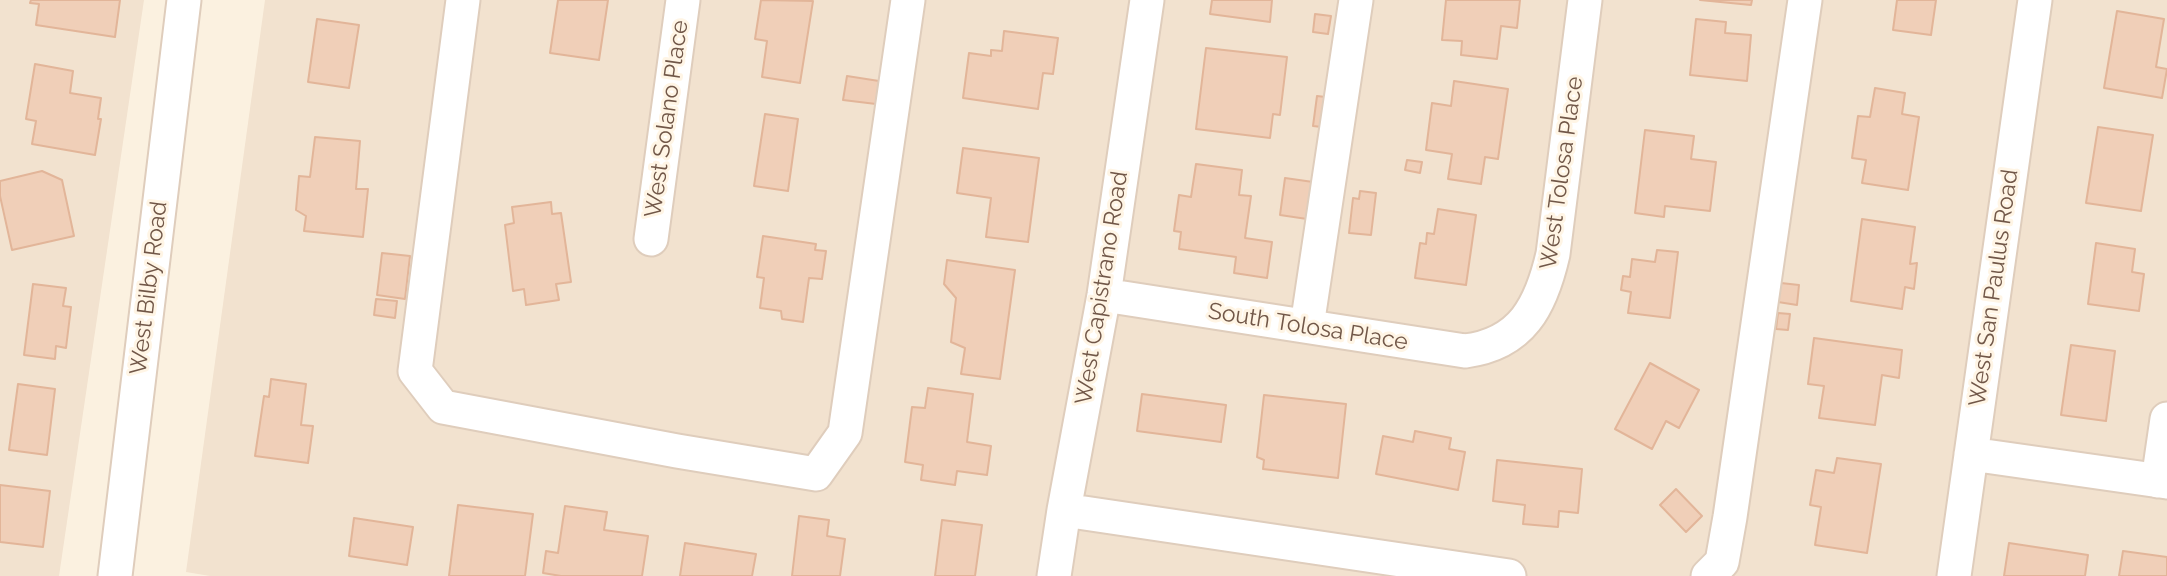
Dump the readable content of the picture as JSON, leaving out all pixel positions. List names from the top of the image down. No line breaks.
{"streets":{"street":["West Solano Place","West Tolosa Place","West Bilby Road","West Capistrano Road","West San Paulus Road","South Tolosa Place"]},"crossings":[["West Tolosa Place","South Tolosa Place"],["West Capistrano Road","South Tolosa Place"]]}
